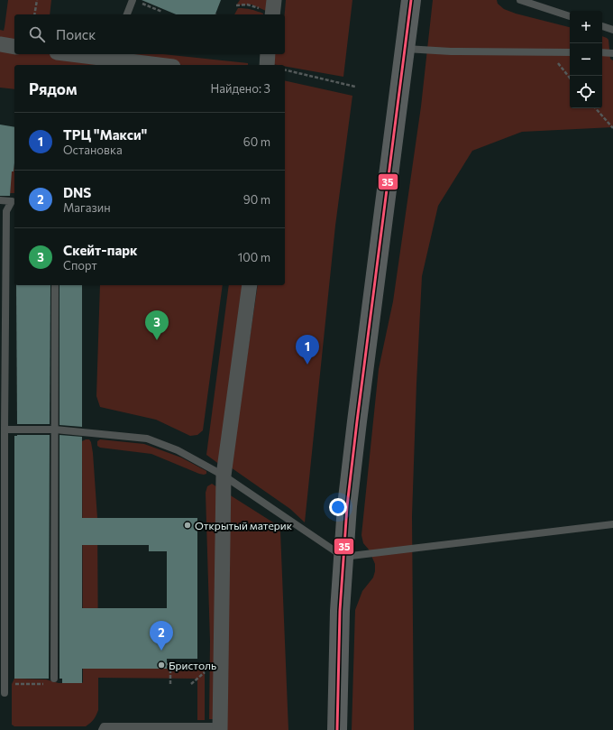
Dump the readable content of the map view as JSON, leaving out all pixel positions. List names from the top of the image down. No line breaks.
{"places":["Открытый материк","Бристоль"],"lines":["transit line 35"],"page":{"map_buttons":["+","−"],"search":"Поиск","heading":["Рядом","Найдено: 3"],"list":[{"mark":"1","name":"ТРЦ \"Макси\"","note":"Остановка","value":"60 m"},{"mark":"2","name":"DNS","note":"Магазин","value":"90 m"},{"mark":"3","name":"Скейт-парк","note":"Спорт","value":"100 m"}],"pins":["3","1","2"]}}
